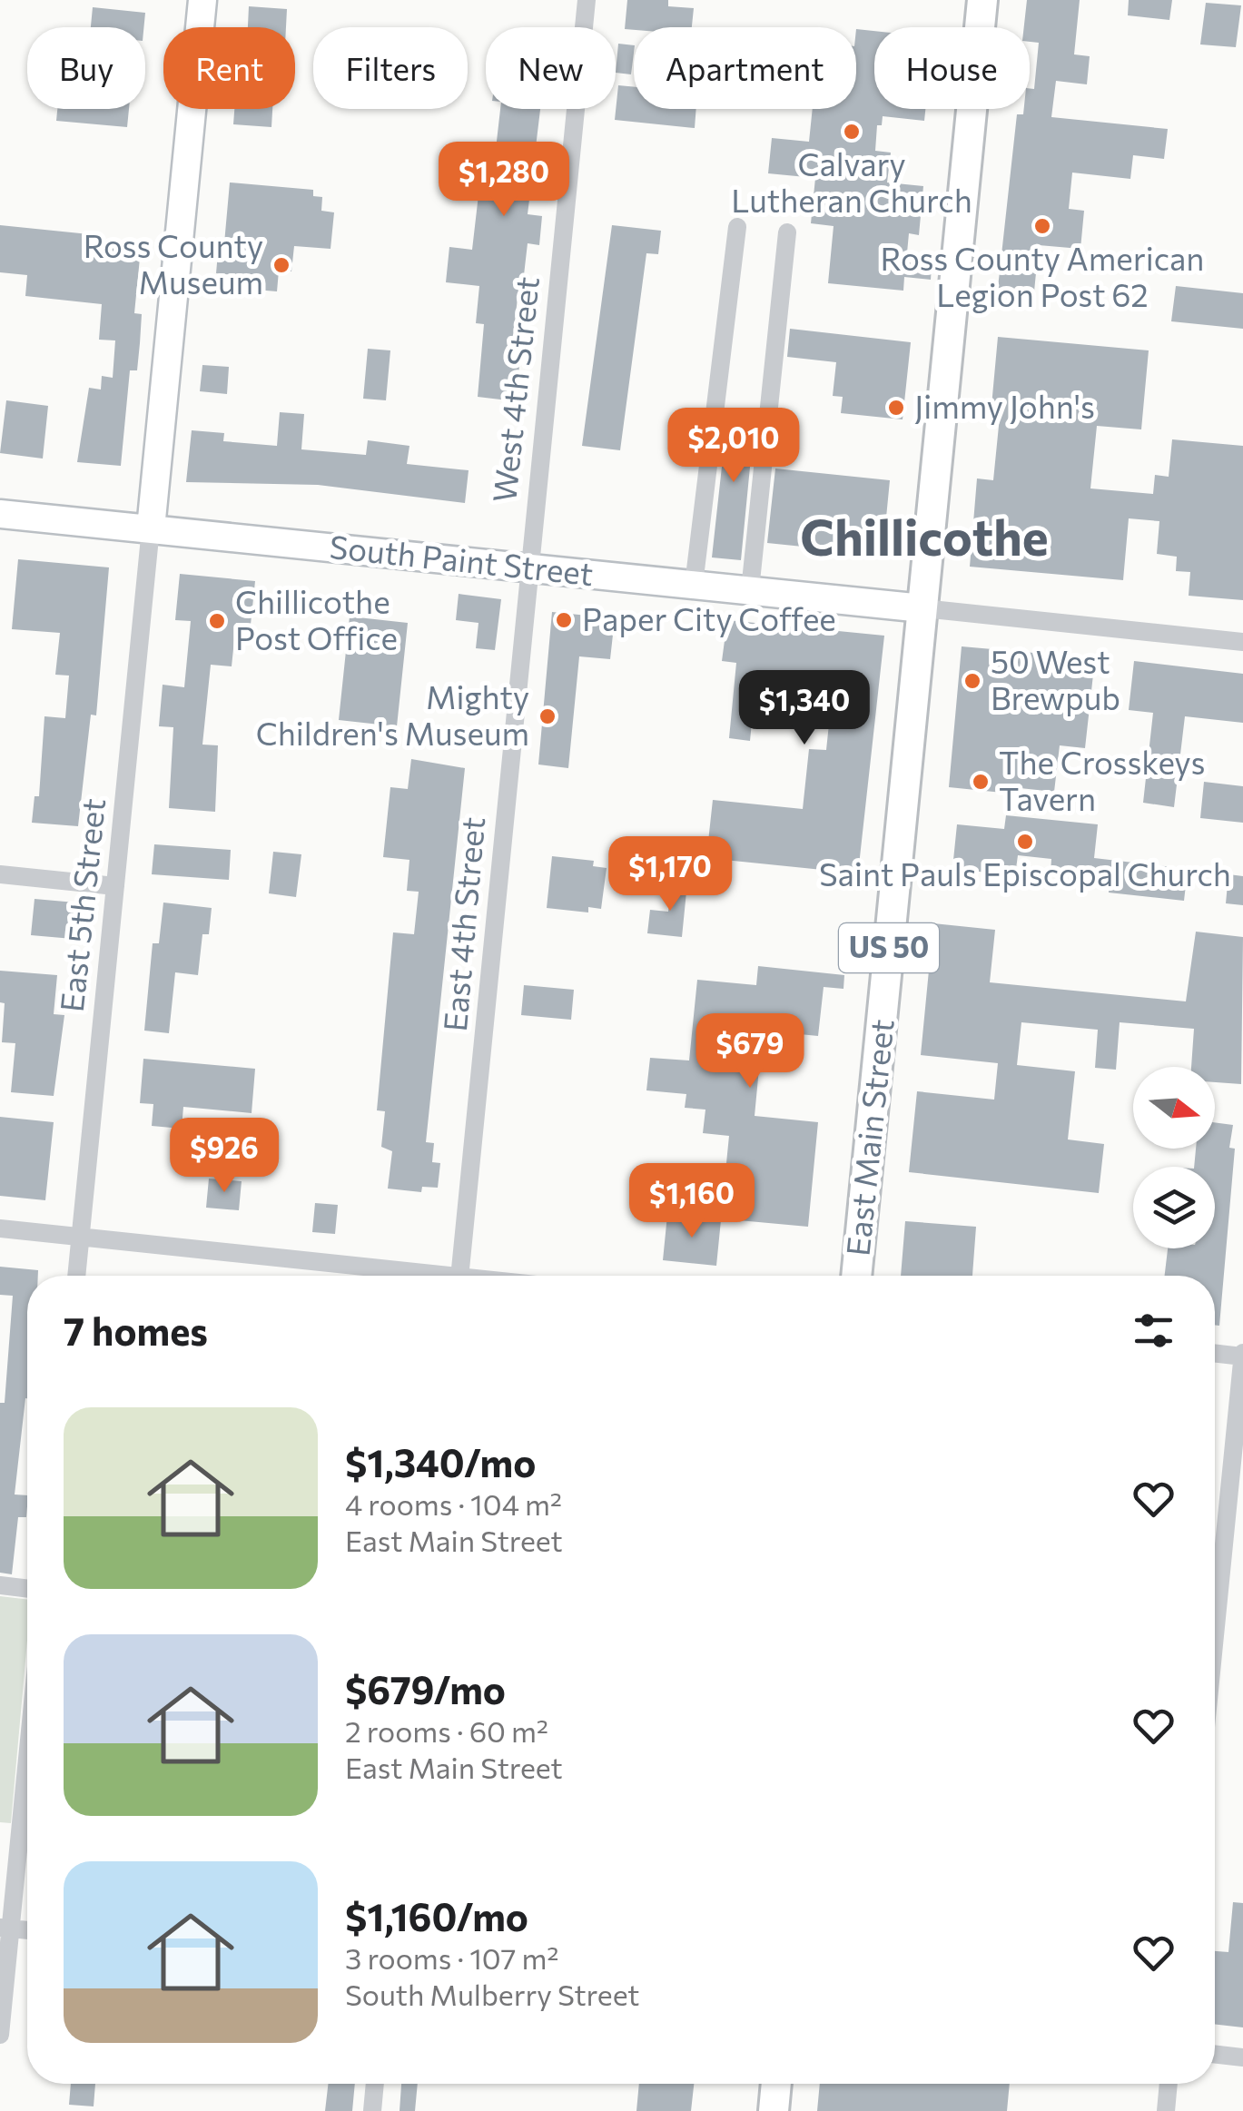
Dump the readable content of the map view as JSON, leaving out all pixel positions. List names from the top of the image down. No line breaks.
{"streets":{"main road":["South Paint Street","US 50","East Main Street"],"street":["West 4th Street","East 5th Street","East 4th Street"]},"crossings":[["West 4th Street","South Paint Street"],["West 4th Street","East 4th Street"],["South Paint Street","East 5th Street"],["South Paint Street","East 4th Street"],["South Paint Street","US 50"],["South Paint Street","East Main Street"],["US 50","East Main Street"]],"districts":["Chillicothe"],"places":["Calvary Lutheran Church","Ross County American Legion Post 62","Ross County Museum","Jimmy John's","Paper City Coffee","Chillicothe Post Office","50 West Brewpub","Mighty Children's Museum","The Crosskeys Tavern","Saint Pauls Episcopal Church"],"north":"right","page":{"chip":["Buy","Rent","Filters","New","Apartment","House"],"price":["$1,280","$2,010","$1,340","$1,170","$679","$926","$1,160"],"heading":"7 homes","list":[{"name":"$1,340/mo","note":"4 rooms · 104 m² · East Main Street"},{"name":"$679/mo","note":"2 rooms · 60 m² · East Main Street"},{"name":"$1,160/mo","note":"3 rooms · 107 m² · South Mulberry Street"}]}}
